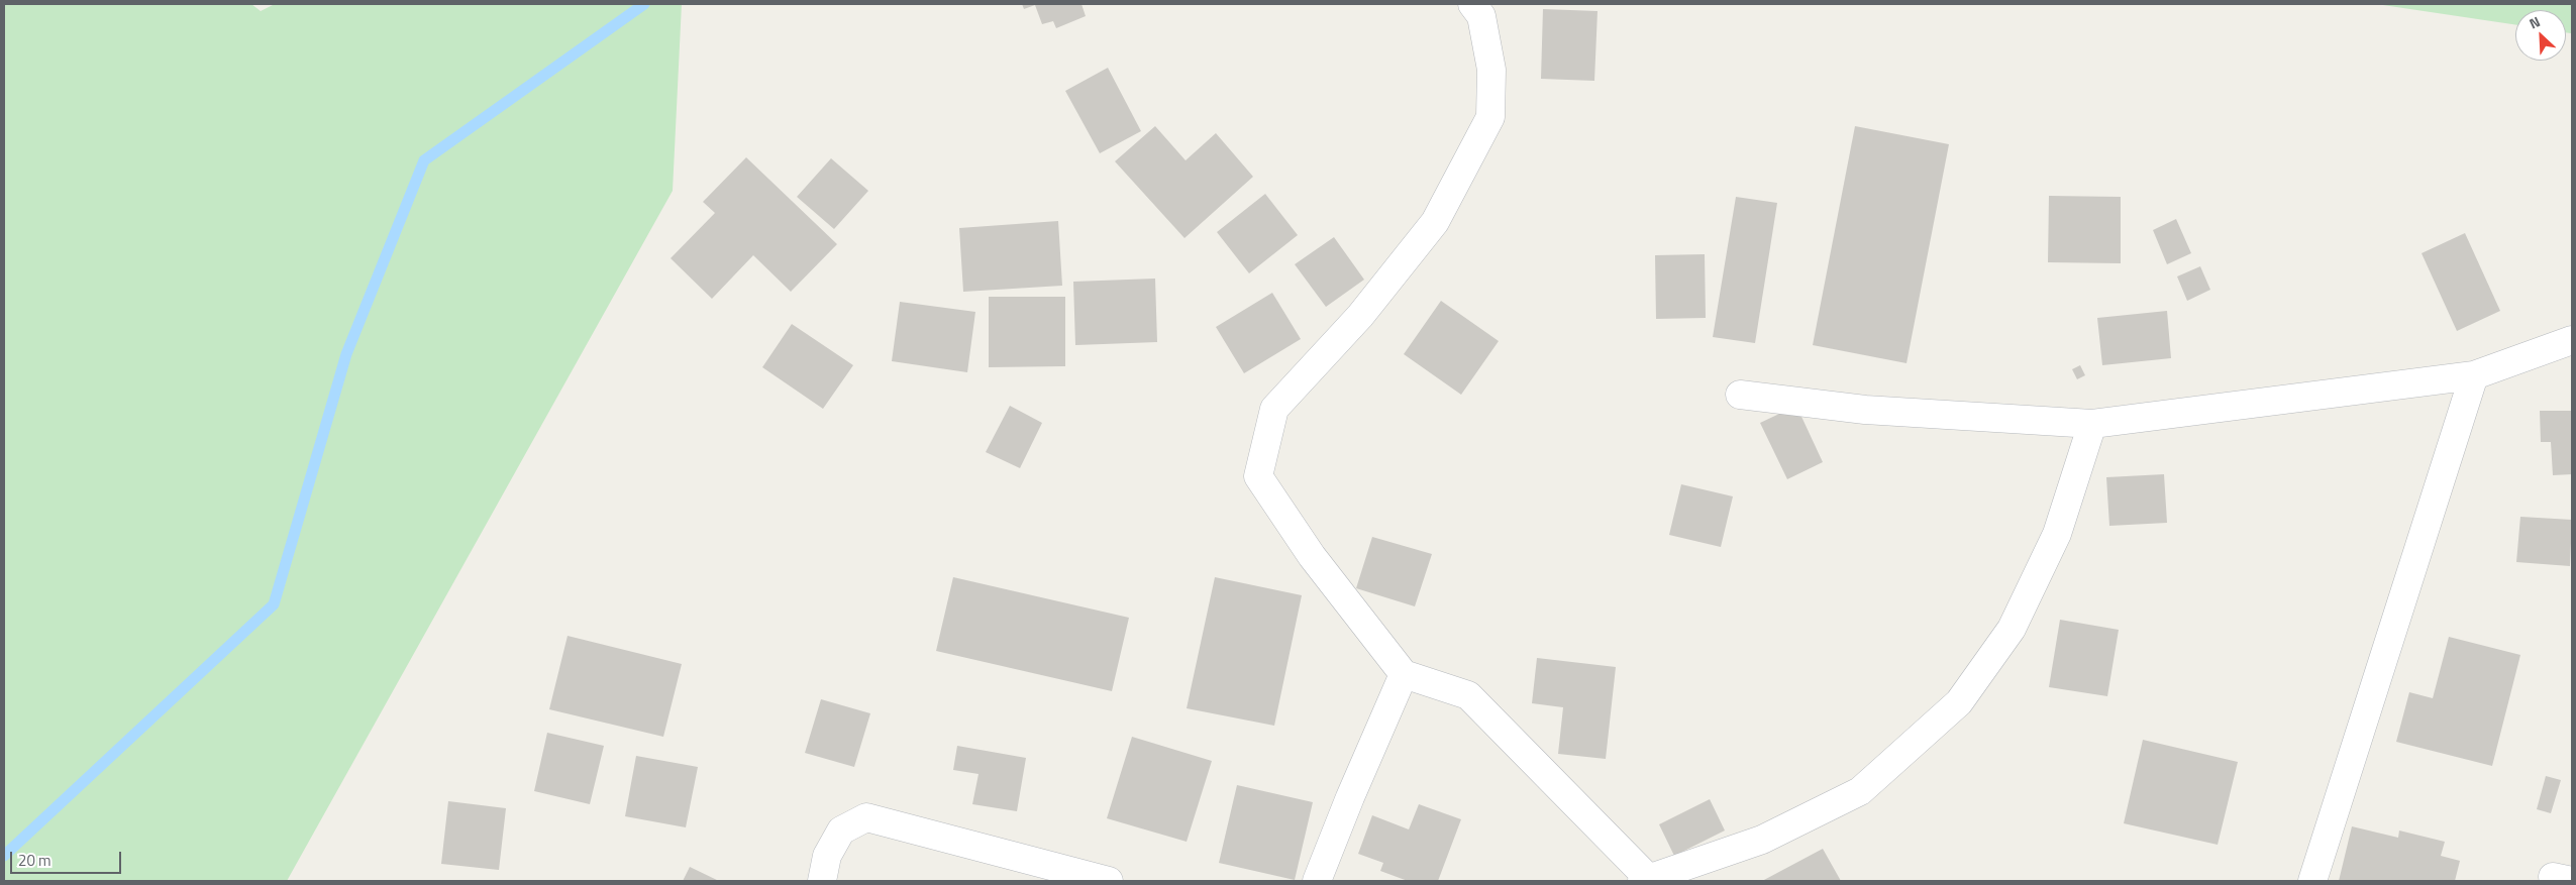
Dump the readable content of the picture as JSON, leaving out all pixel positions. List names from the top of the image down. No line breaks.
{"scale_bar":"20 m","north":"top left"}
